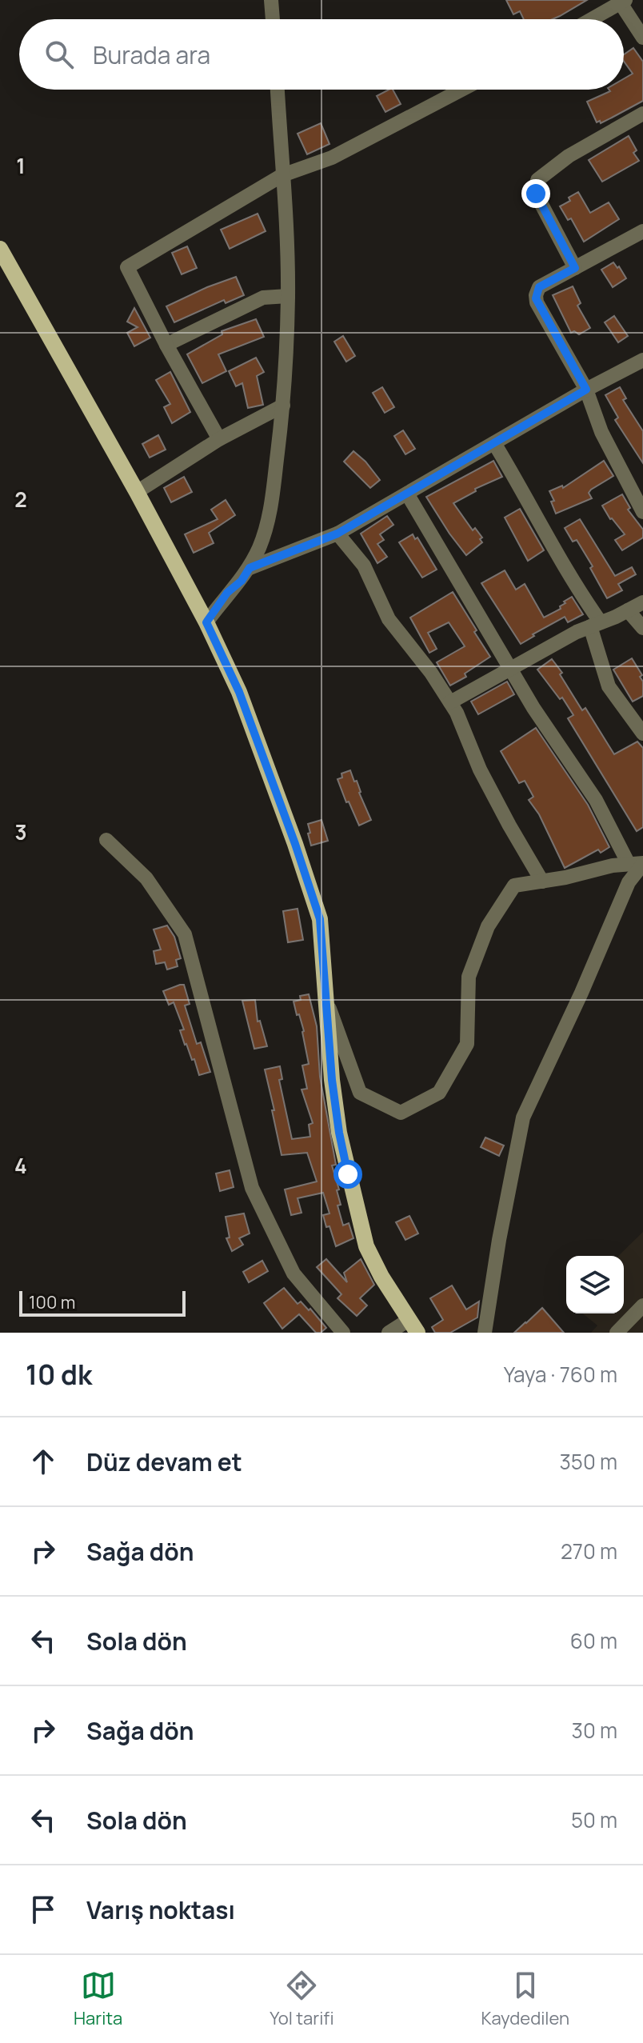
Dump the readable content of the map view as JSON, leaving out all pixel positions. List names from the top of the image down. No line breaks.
{"scale_bar":"100 m","page":{"search":"Burada ara","scale":"100 m","heading":["10 dk","Yaya · 760 m"],"list":[["Düz devam et","350 m"],["Sağa dön","270 m"],["Sola dön","60 m"],["Sağa dön","30 m"],["Sola dön","50 m"],"Varış noktası"],"nav":["Harita","Yol tarifi","Kaydedilen"]},"grid":{"rows":["1","2","3","4"]}}
